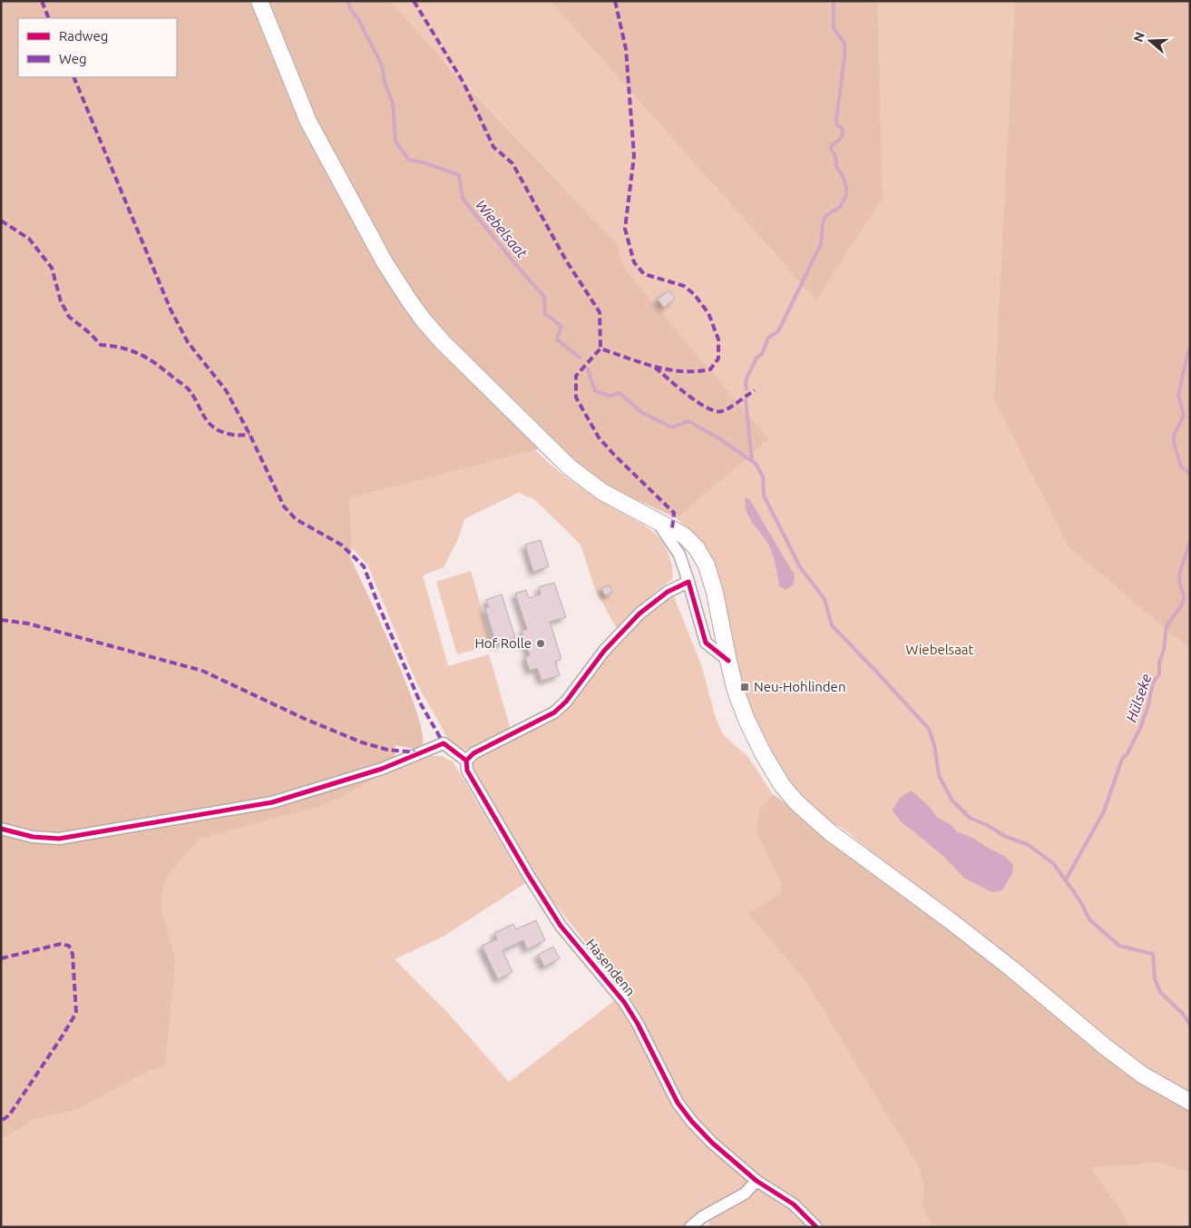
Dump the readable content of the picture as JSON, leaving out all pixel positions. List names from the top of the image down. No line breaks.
{"streets":{"street":["Hasendenn"]},"water":["Wiebelsaat","Hülseke"],"parks":["Wiebelsaat"],"places":{"other":["Hof Rolle"],"transit":["Neu-Hohlinden"]},"legend":["Radweg","Weg"],"north":"left"}
